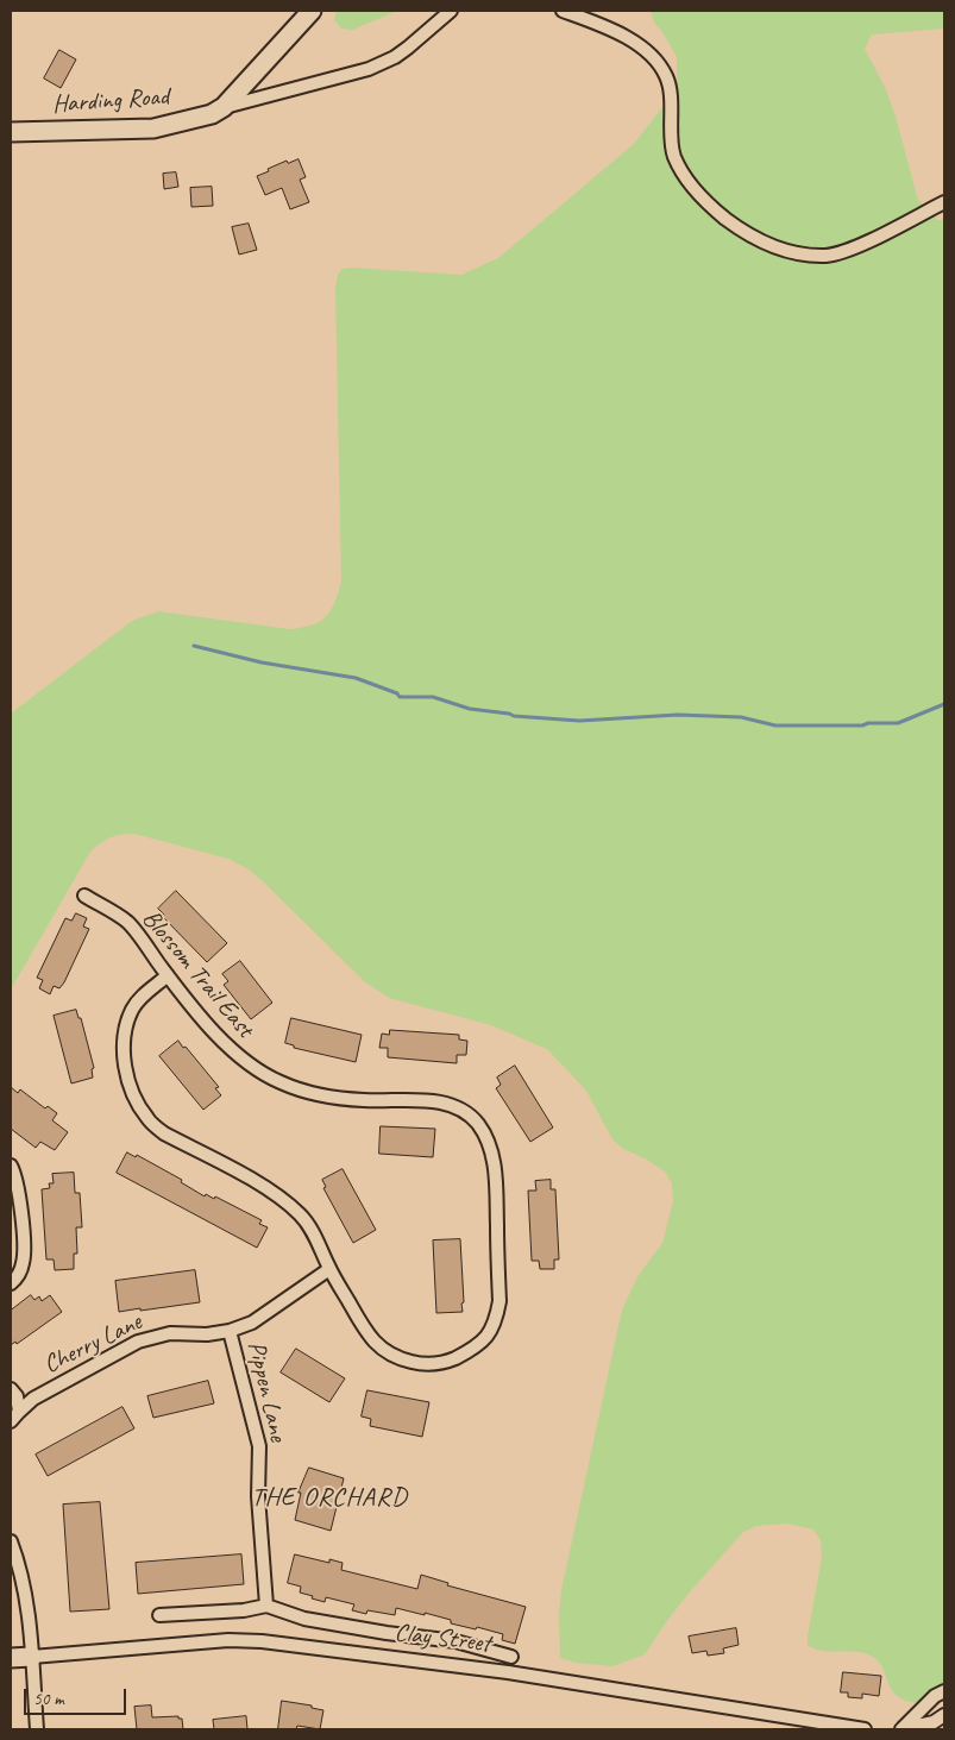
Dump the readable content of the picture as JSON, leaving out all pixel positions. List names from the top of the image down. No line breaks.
{"streets":{"main road":["Harding Road","Clay Street"],"street":["Blossom Trail East","Cherry Lane","Pippen Lane"]},"crossings":[["Blossom Trail East","Cherry Lane"],["Cherry Lane","Pippen Lane"]],"districts":["THE ORCHARD"],"scale_bar":"50 m"}
